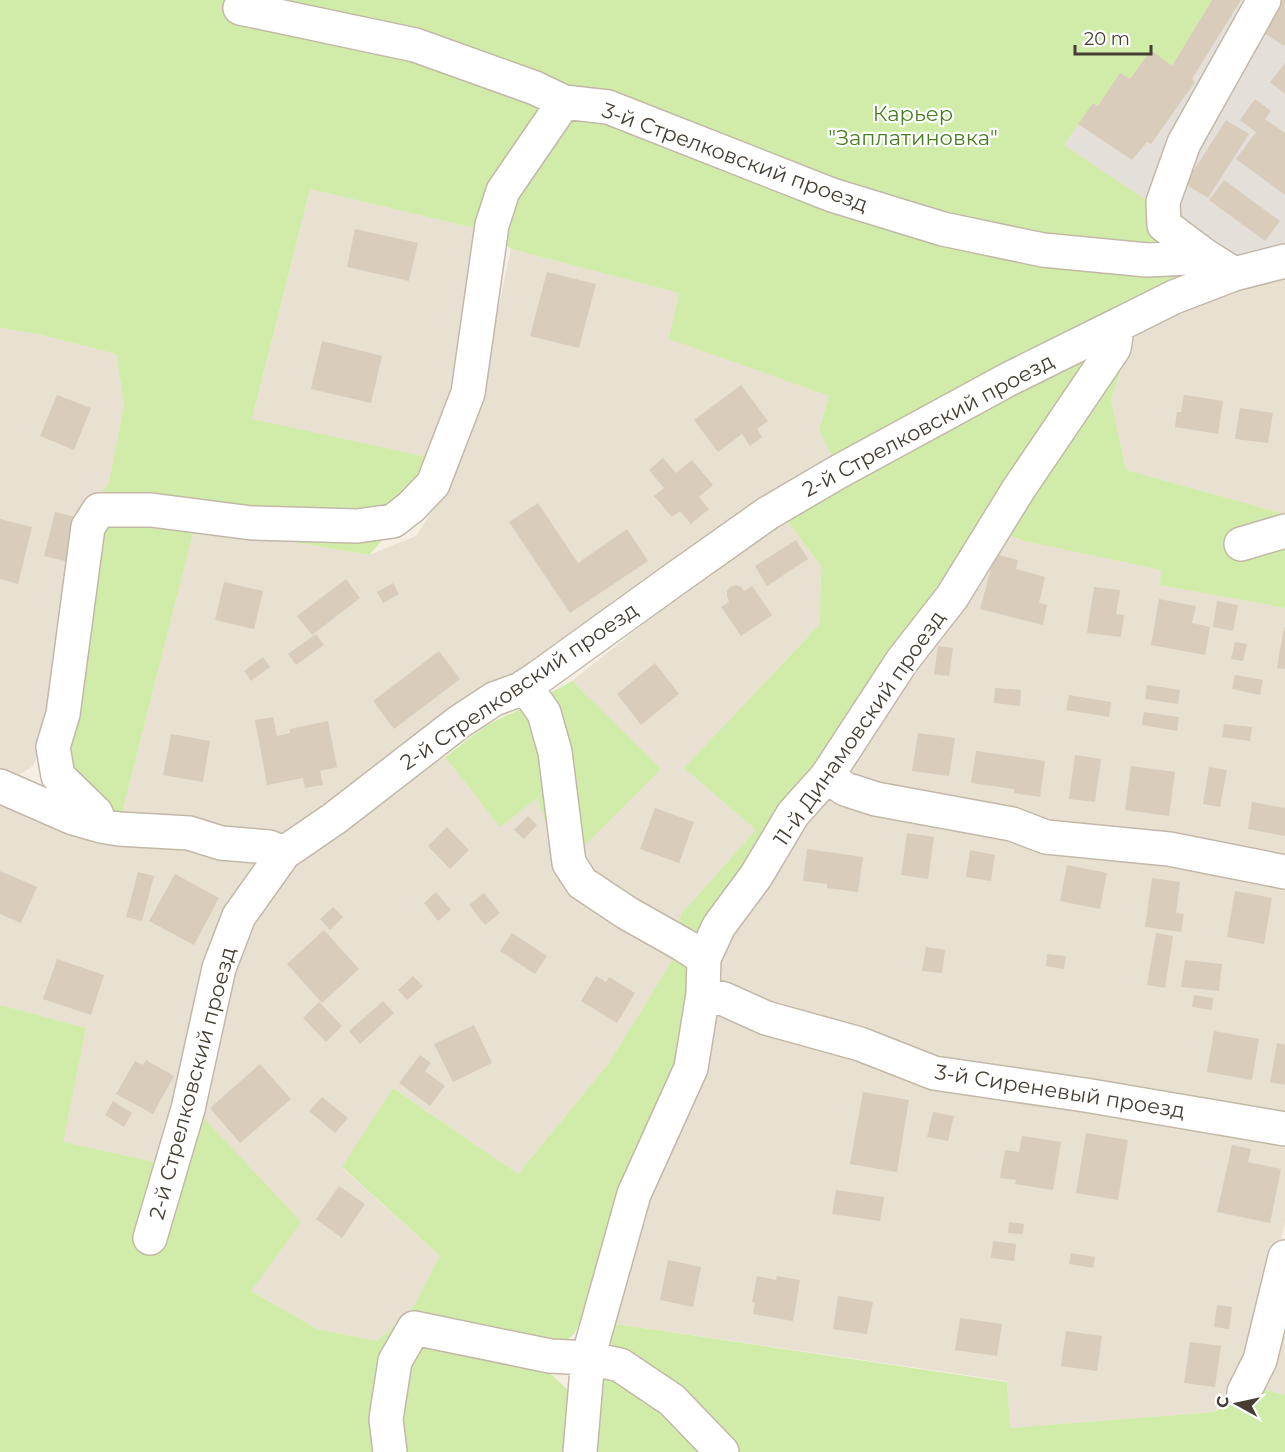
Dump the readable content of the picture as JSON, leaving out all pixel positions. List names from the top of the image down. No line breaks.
{"streets":{"street":["3-й Стрелковский проезд","2-й Стрелковский проезд","11-й Динамовский проезд","3-й Сиреневый проезд"]},"crossings":[["2-й Стрелковский проезд","11-й Динамовский проезд"],["11-й Динамовский проезд","3-й Сиреневый проезд"]],"parks":["Карьер \"Заплатиновка\""],"scale_bar":"20 m","north":"left"}
